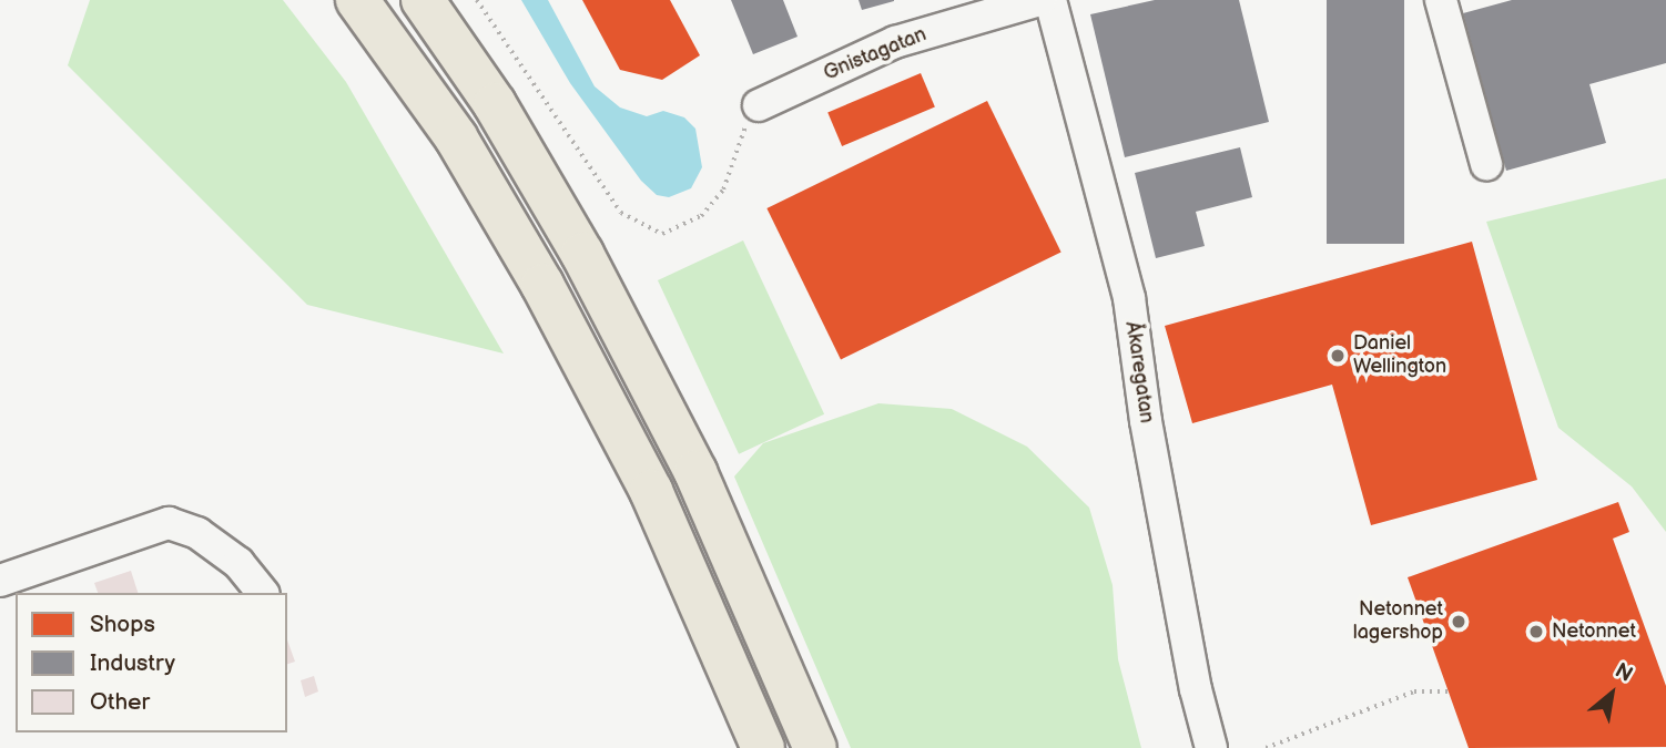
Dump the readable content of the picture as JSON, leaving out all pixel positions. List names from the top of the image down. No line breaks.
{"streets":{"street":["Gnistagatan","Åkaregatan"]},"places":["Daniel Wellington","Netonnet lagershop","Netonnet"],"legend":["Shops","Industry","Other"],"north":"top right"}
